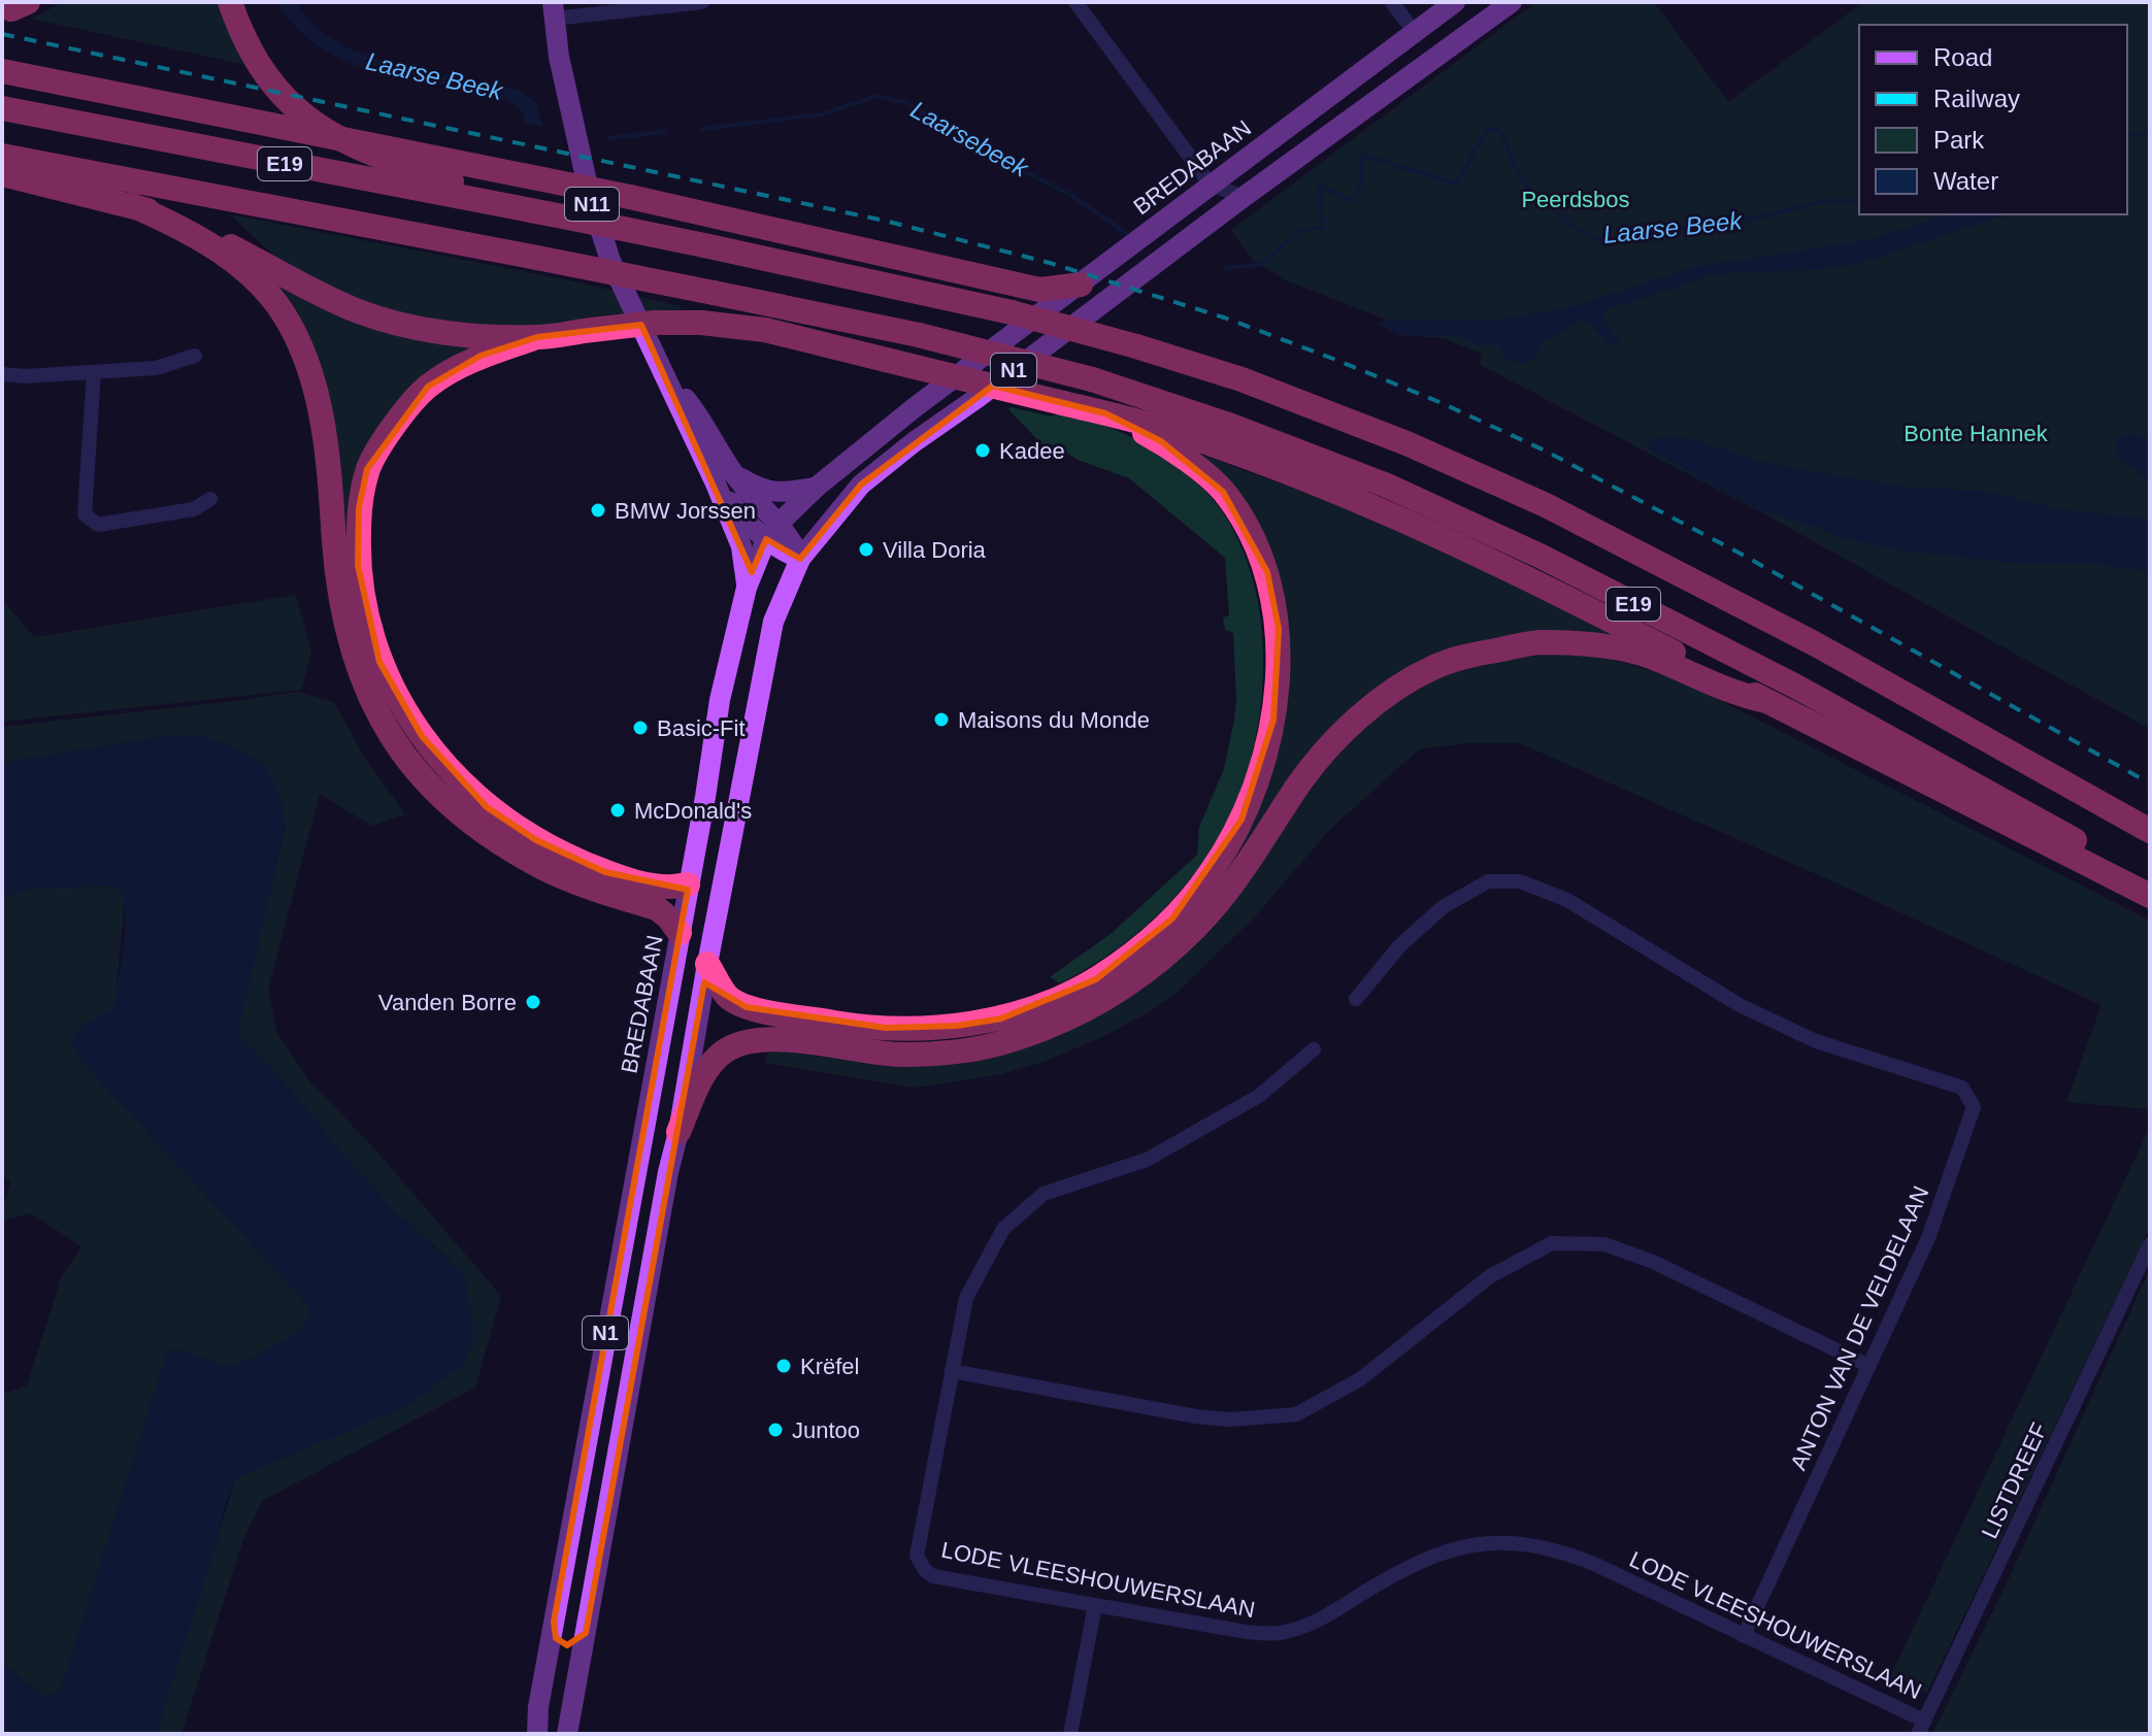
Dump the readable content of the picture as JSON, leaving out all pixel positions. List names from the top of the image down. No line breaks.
{"streets":{"highway":["E19"],"main road":["BREDABAAN","N11","N1"],"street":["ANTON VAN DE VELDELAAN","LISTDREEF","LODE VLEESHOUWERSLAAN"]},"crossings":[["BREDABAAN","N11"],["N11","N1"],["ANTON VAN DE VELDELAAN","LODE VLEESHOUWERSLAAN"],["LISTDREEF","LODE VLEESHOUWERSLAAN"]],"water":["Laarse Beek","Laarsebeek"],"parks":["Peerdsbos","Bonte Hannek"],"places":["Kadee","BMW Jorssen","Villa Doria","Maisons du Monde","Basic-Fit","McDonald's","Vanden Borre","Krëfel","Juntoo"],"legend":["Road","Railway","Park","Water"]}
